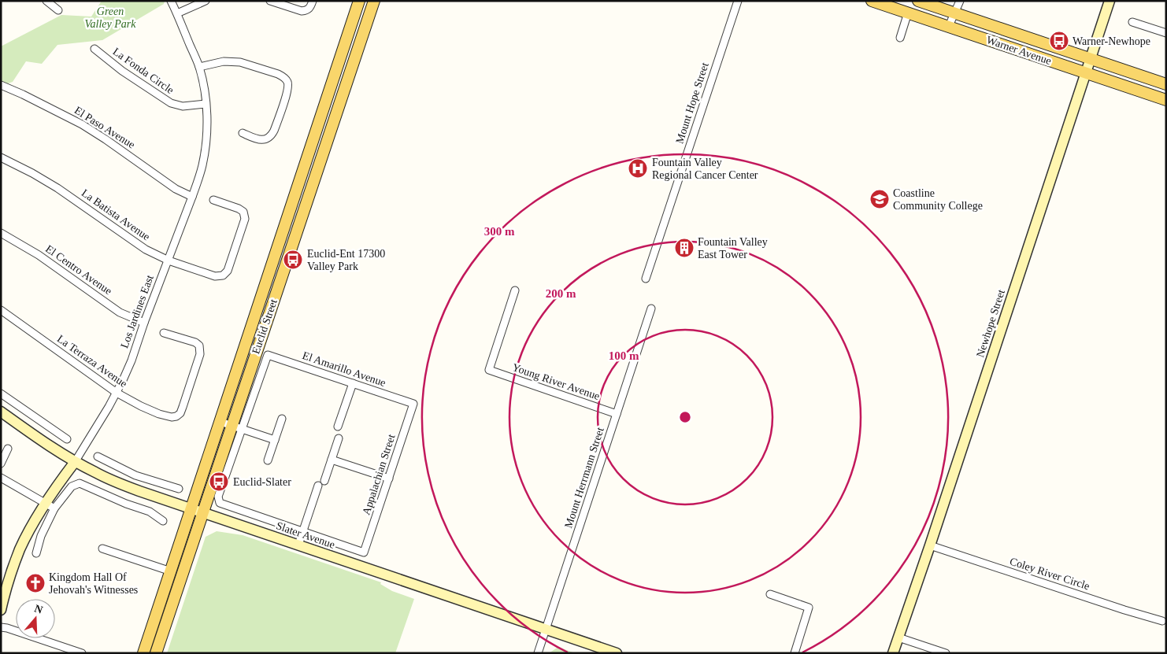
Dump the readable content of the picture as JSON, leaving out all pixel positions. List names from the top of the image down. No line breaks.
{"streets":{"main road":["Warner Avenue","Euclid Street"],"street":["La Fonda Circle","Mount Hope Street","El Paso Avenue","La Batista Avenue","El Centro Avenue","Los Jardines East","Newhope Street","La Terraza Avenue","El Amarillo Avenue","Young River Avenue","Appalachian Street","Mount Herrmann Street","Slater Avenue","Coley River Circle"]},"crossings":[["Warner Avenue","Newhope Street"],["La Fonda Circle","Los Jardines East"],["El Paso Avenue","Los Jardines East"],["La Batista Avenue","Los Jardines East"],["El Centro Avenue","Los Jardines East"],["Los Jardines East","La Terraza Avenue"],["Los Jardines East","Slater Avenue"],["Newhope Street","Coley River Circle"],["Euclid Street","El Amarillo Avenue"],["Euclid Street","Slater Avenue"],["El Amarillo Avenue","Appalachian Street"],["Young River Avenue","Mount Herrmann Street"],["Mount Herrmann Street","Slater Avenue"]],"parks":["Green Valley Park"],"places":{"bus stop":["Warner-Newhope","Euclid-Ent 17300 Valley Park","Euclid-Slater"],"hospital":["Fountain Valley Regional Cancer Center"],"school or university":["Coastline Community College"],"building":["Fountain Valley East Tower"],"church":["Kingdom Hall Of Jehovah's Witnesses"]},"north":"top","rings":["300 m","200 m","100 m"]}
